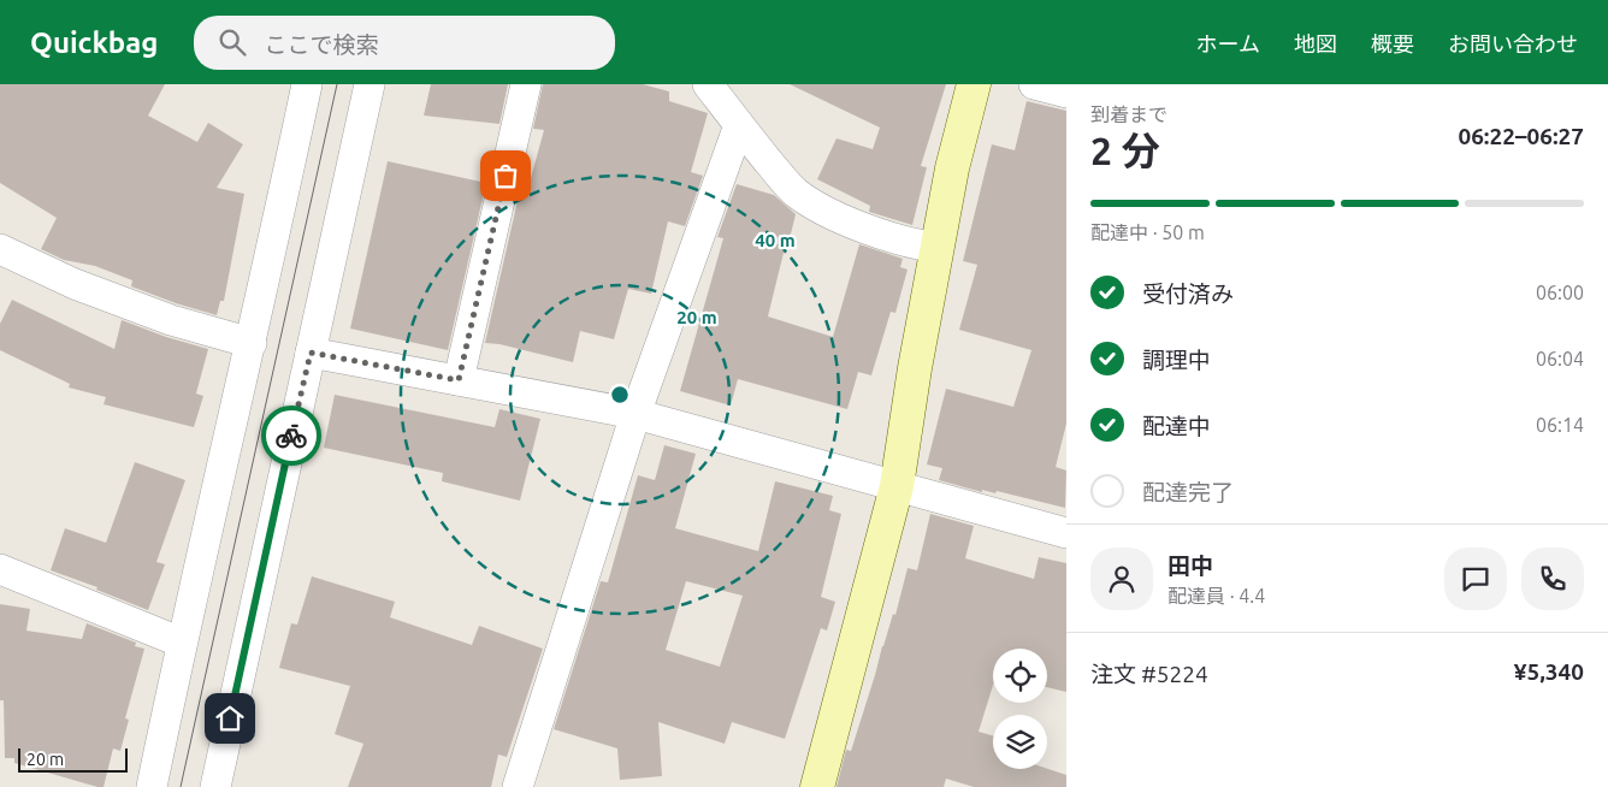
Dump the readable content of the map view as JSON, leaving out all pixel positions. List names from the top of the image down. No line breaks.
{"scale_bar":"20 m","page":{"header":"Quickbag","search":"ここで検索","nav":["ホーム","地図","概要","お問い合わせ"],"heading":["2 分","到着まで","06:22–06:27"],"panel":["田中","配達員 · 4.4","注文 #5224","¥5,340"],"bar":"配達中 · 50 m","list":[["受付済み","06:00"],["調理中","06:04"],["配達中","06:14"],"配達完了"],"scale":"20 m"},"rings":["40 m","20 m"]}
